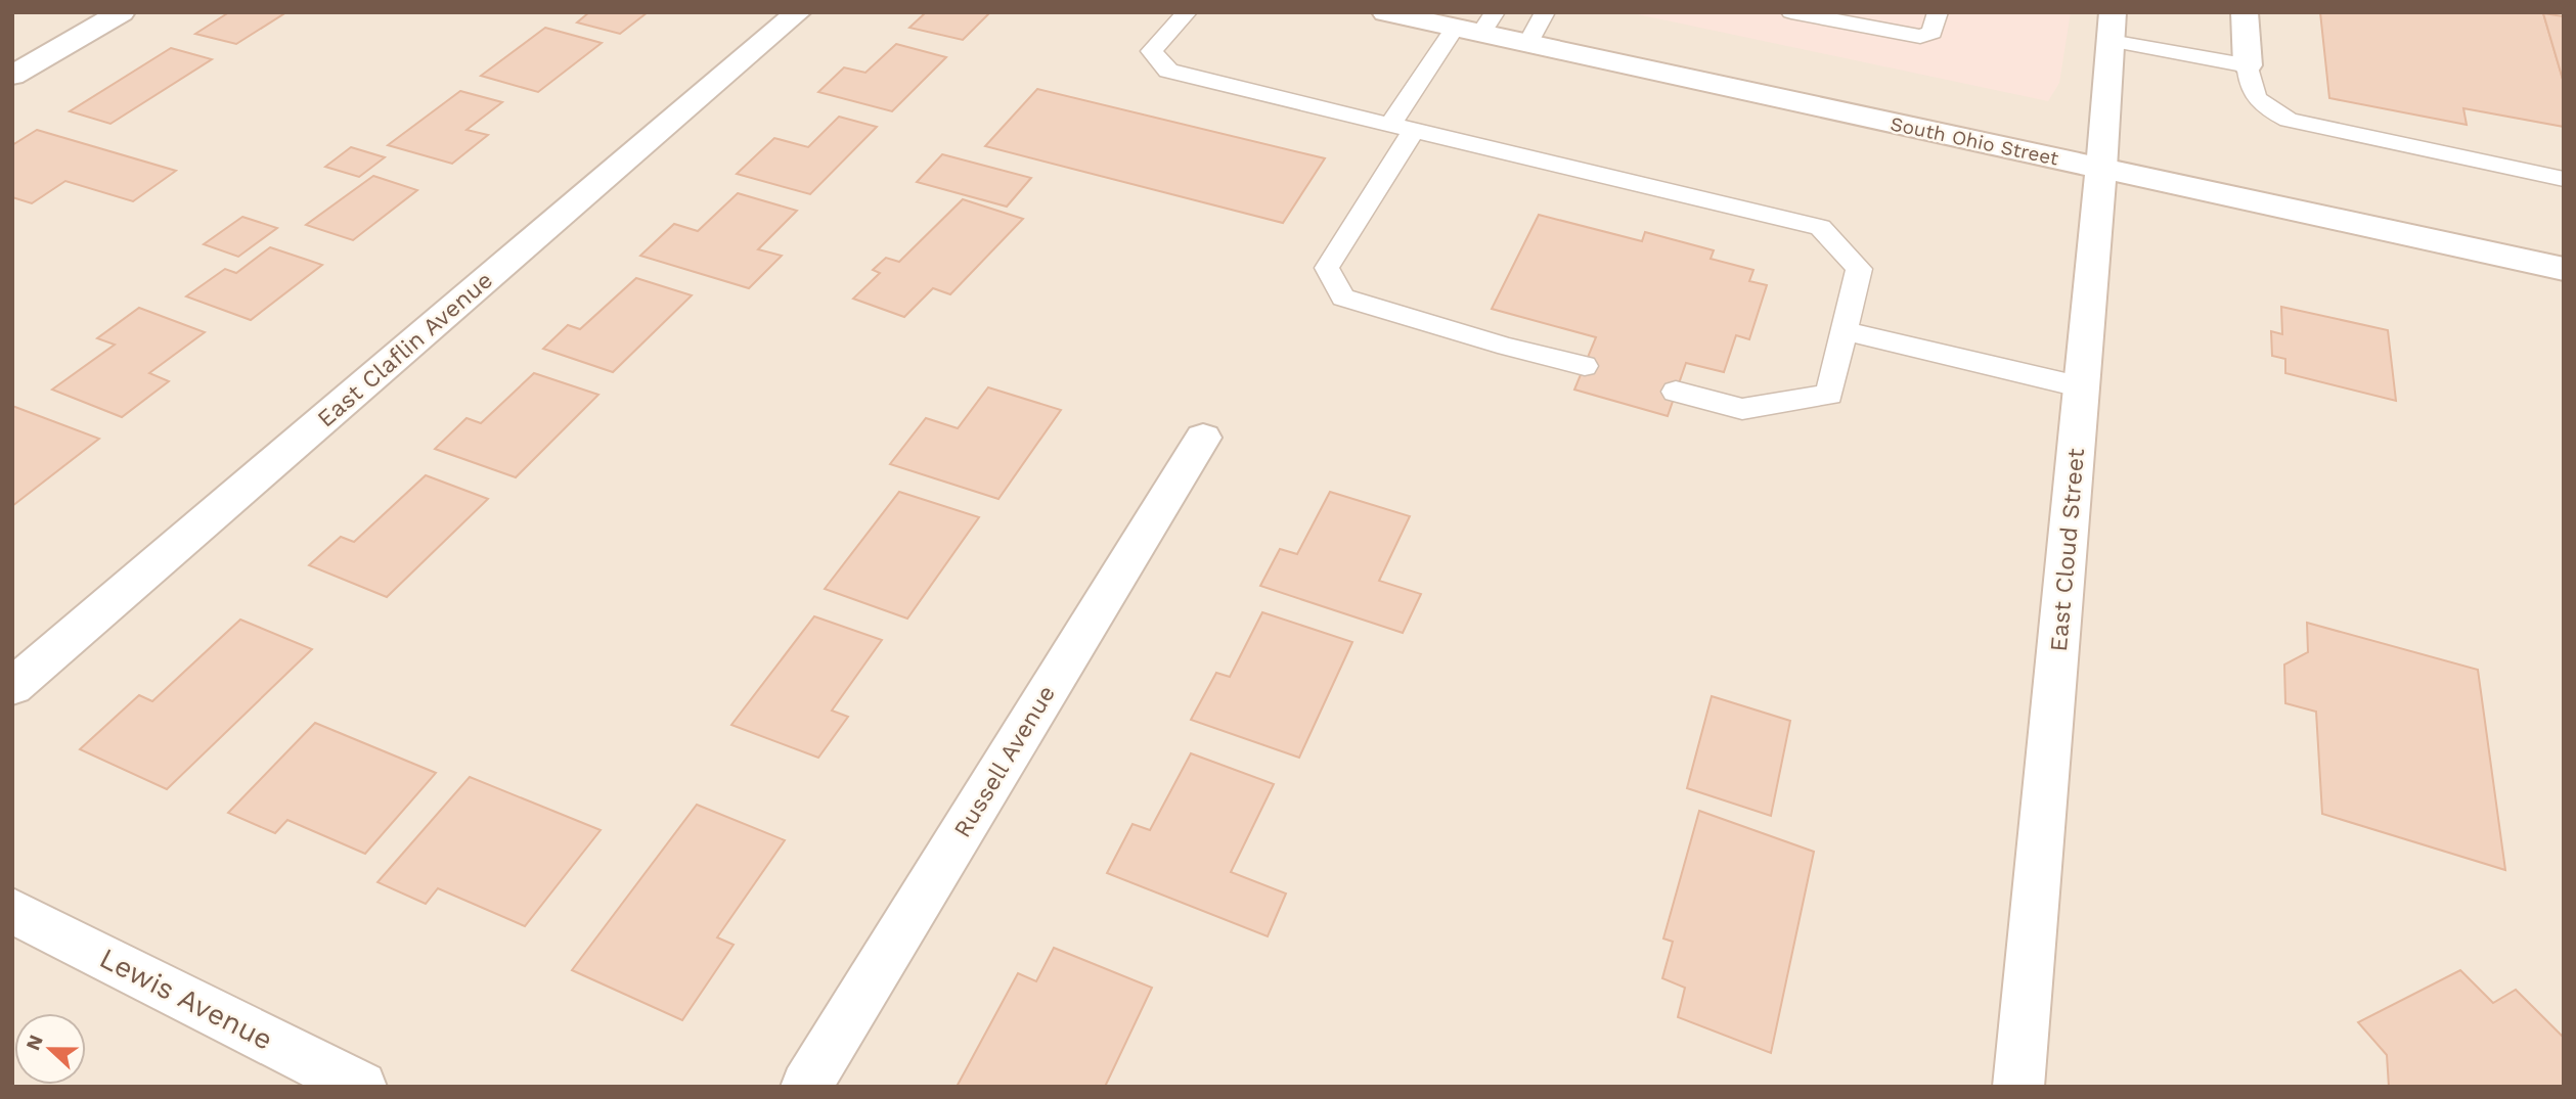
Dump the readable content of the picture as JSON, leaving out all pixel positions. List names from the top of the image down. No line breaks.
{"streets":{"street":["South Ohio Street","East Claflin Avenue","East Cloud Street","Russell Avenue","Lewis Avenue"]},"crossings":[["South Ohio Street","East Cloud Street"]],"north":"left"}
